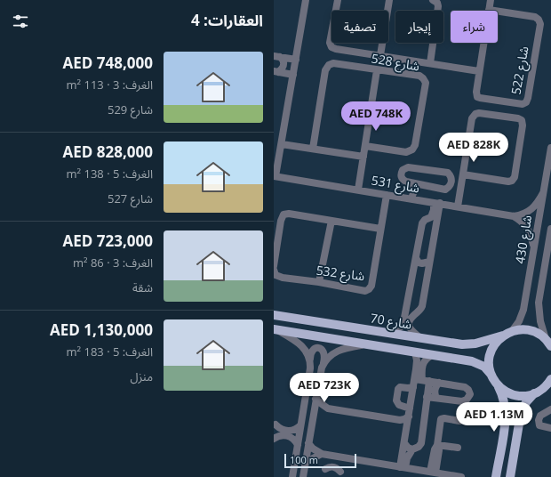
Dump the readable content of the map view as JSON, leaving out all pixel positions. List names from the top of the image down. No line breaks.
{"streets":{"main road":["شارع 70"],"street":["شارع 528","شارع 522","شارع 531","شارع 430","شارع 532"]},"crossings":[["شارع 531","شارع 430"],["شارع 531","شارع 532"],["شارع 430","شارع 70"]],"scale_bar":"100 m","page":{"heading":"العقارات: 4","chip":["شراء","إيجار","تصفية"],"list":[{"name":"AED 748,000","note":"الغرف: 3 · 113 m² · شارع 529"},{"name":"AED 828,000","note":"الغرف: 5 · 138 m² · شارع 527"},{"name":"AED 723,000","note":"الغرف: 3 · 86 m² · شقة"},{"name":"AED 1,130,000","note":"الغرف: 5 · 183 m² · منزل"}],"price":["AED 748K","AED 828K","AED 723K","AED 1.13M"],"scale":"100 m"}}
